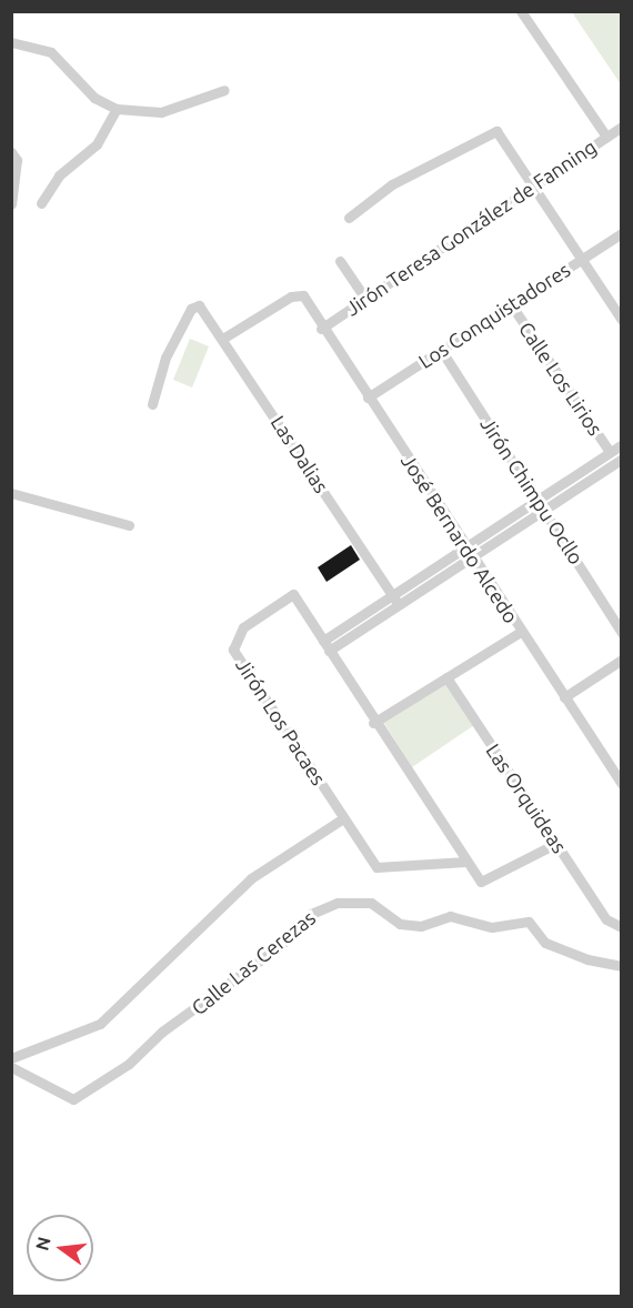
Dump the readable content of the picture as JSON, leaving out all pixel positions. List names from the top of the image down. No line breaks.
{"streets":{"street":["Jirón Teresa González de Fanning","Los Conquistadores","Calle Los Lirios","Las Dalias","Jirón Chimpu Ocllo","José Bernardo Alcedo","Jirón Los Pacaes","Las Orquideas","Calle Las Cerezas"]},"crossings":[["Jirón Teresa González de Fanning","José Bernardo Alcedo"],["Los Conquistadores","Calle Los Lirios"],["Los Conquistadores","Jirón Chimpu Ocllo"],["Los Conquistadores","José Bernardo Alcedo"],["Las Dalias","José Bernardo Alcedo"]],"north":"left"}
